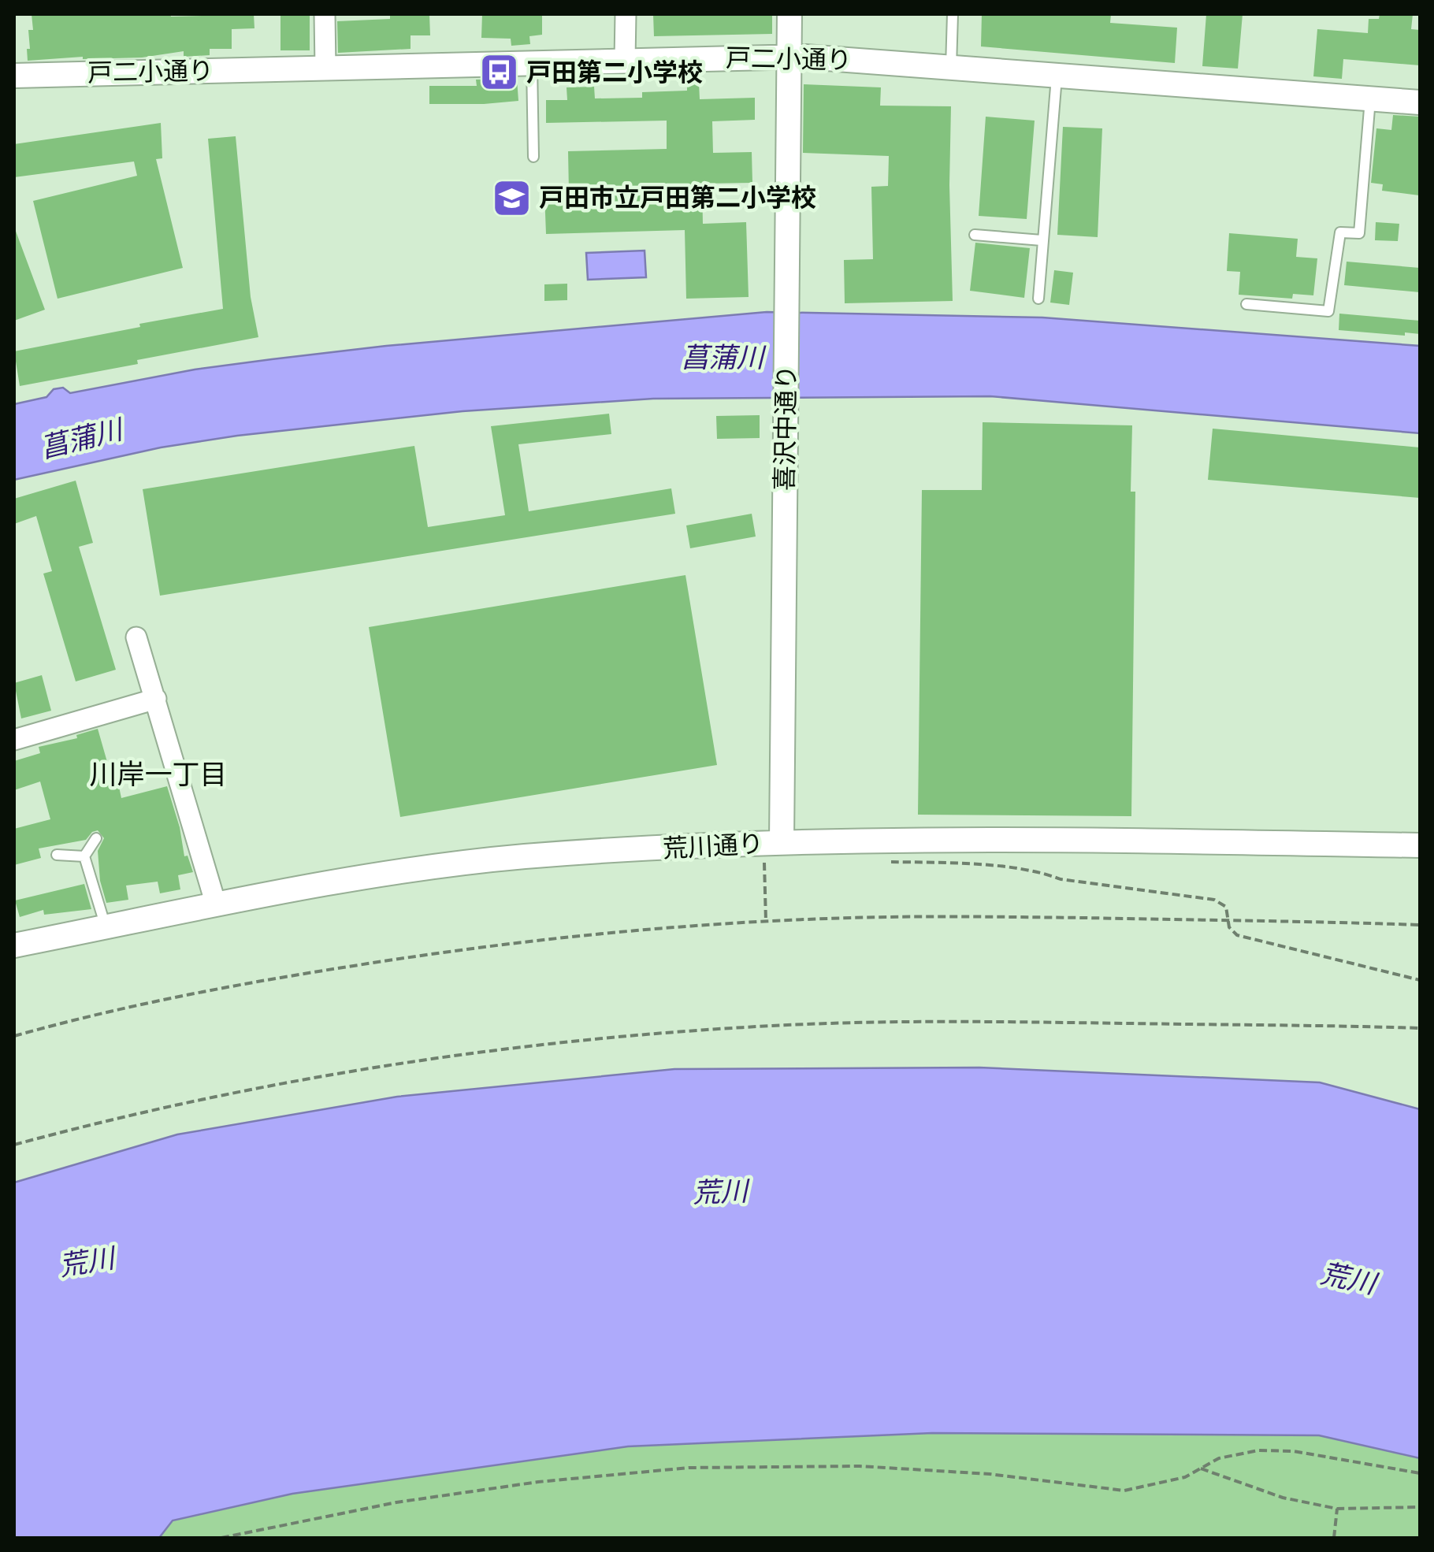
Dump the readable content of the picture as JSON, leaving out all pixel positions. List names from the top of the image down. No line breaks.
{"streets":{"street":["戸二小通り","喜沢中通り","荒川通り"]},"crossings":[["戸二小通り","喜沢中通り"],["喜沢中通り","荒川通り"]],"districts":["川岸一丁目"],"water":["菖蒲川","荒川"],"places":{"bus stop":["戸田第二小学校"],"school or university":["戸田市立戸田第二小学校"]}}
